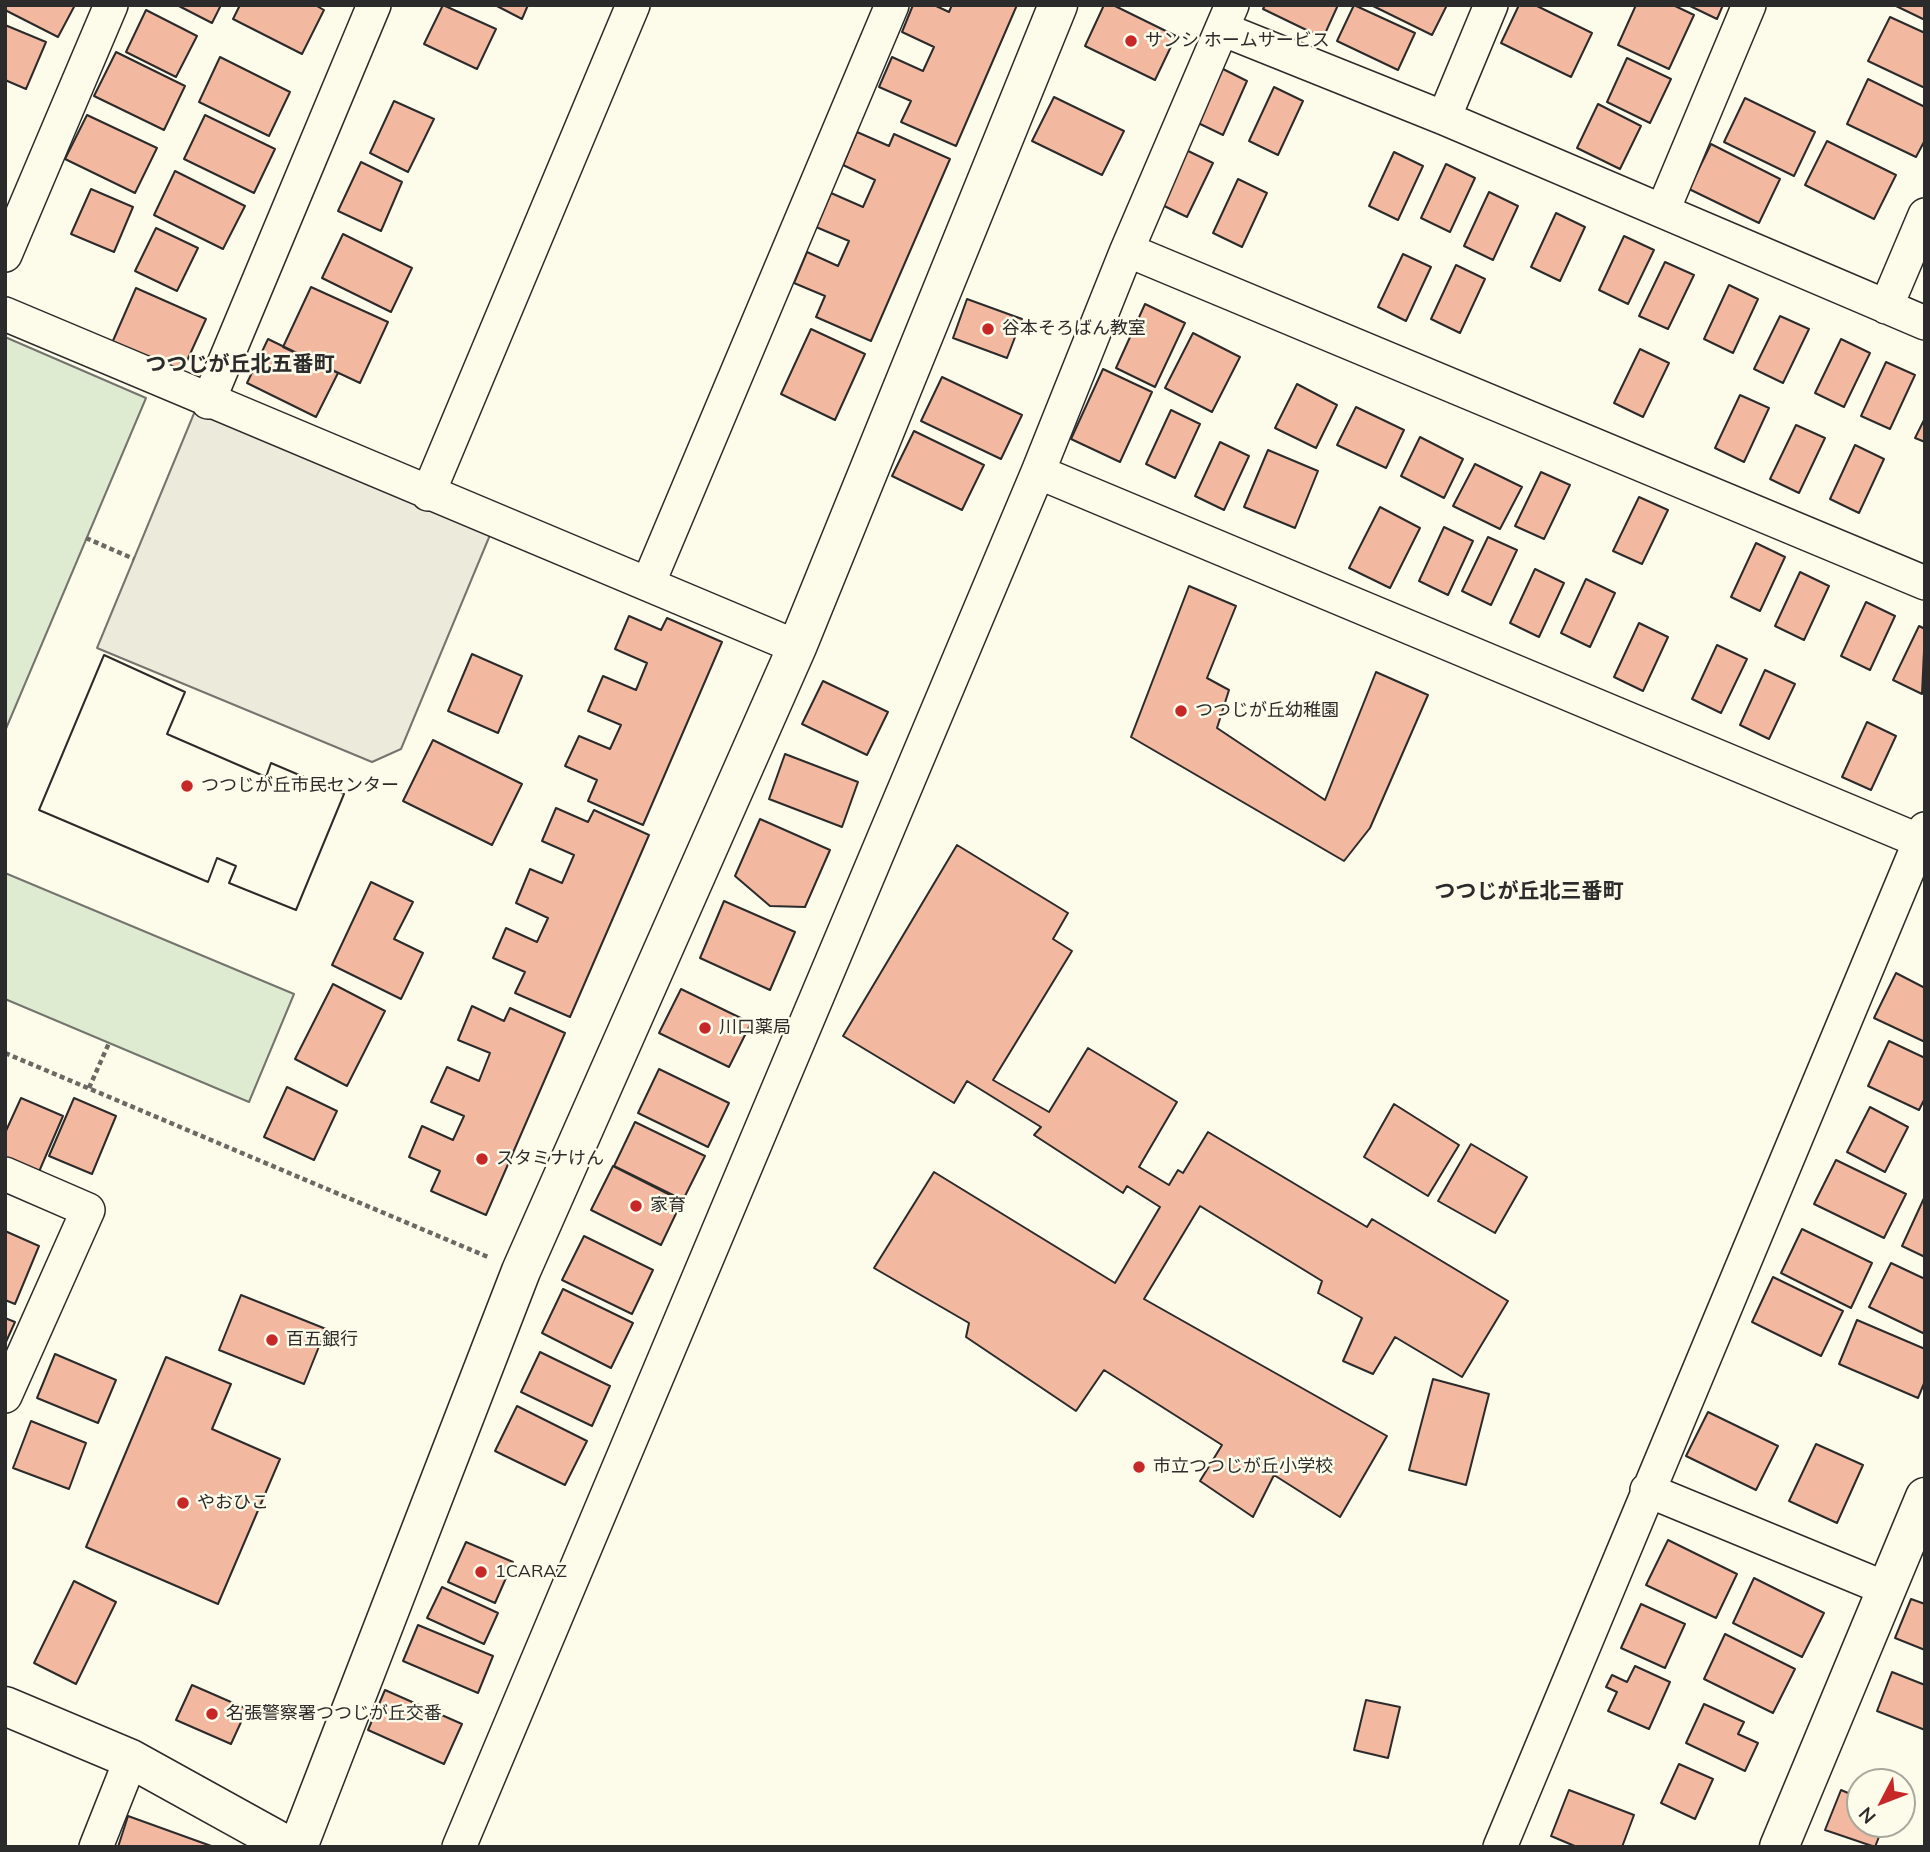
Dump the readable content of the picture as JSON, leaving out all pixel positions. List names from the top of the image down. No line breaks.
{"districts":["つつじが丘北五番町","つつじが丘北三番町"],"places":["サンシ ホームサービス","谷本そろばん教室","つつじが丘幼稚園","つつじが丘市民センター","川口薬局","スタミナけん","家育","百五銀行","市立つつじが丘小学校","やおひこ","1CARAZ","名張警察署つつじが丘交番"],"north":"bottom left"}
